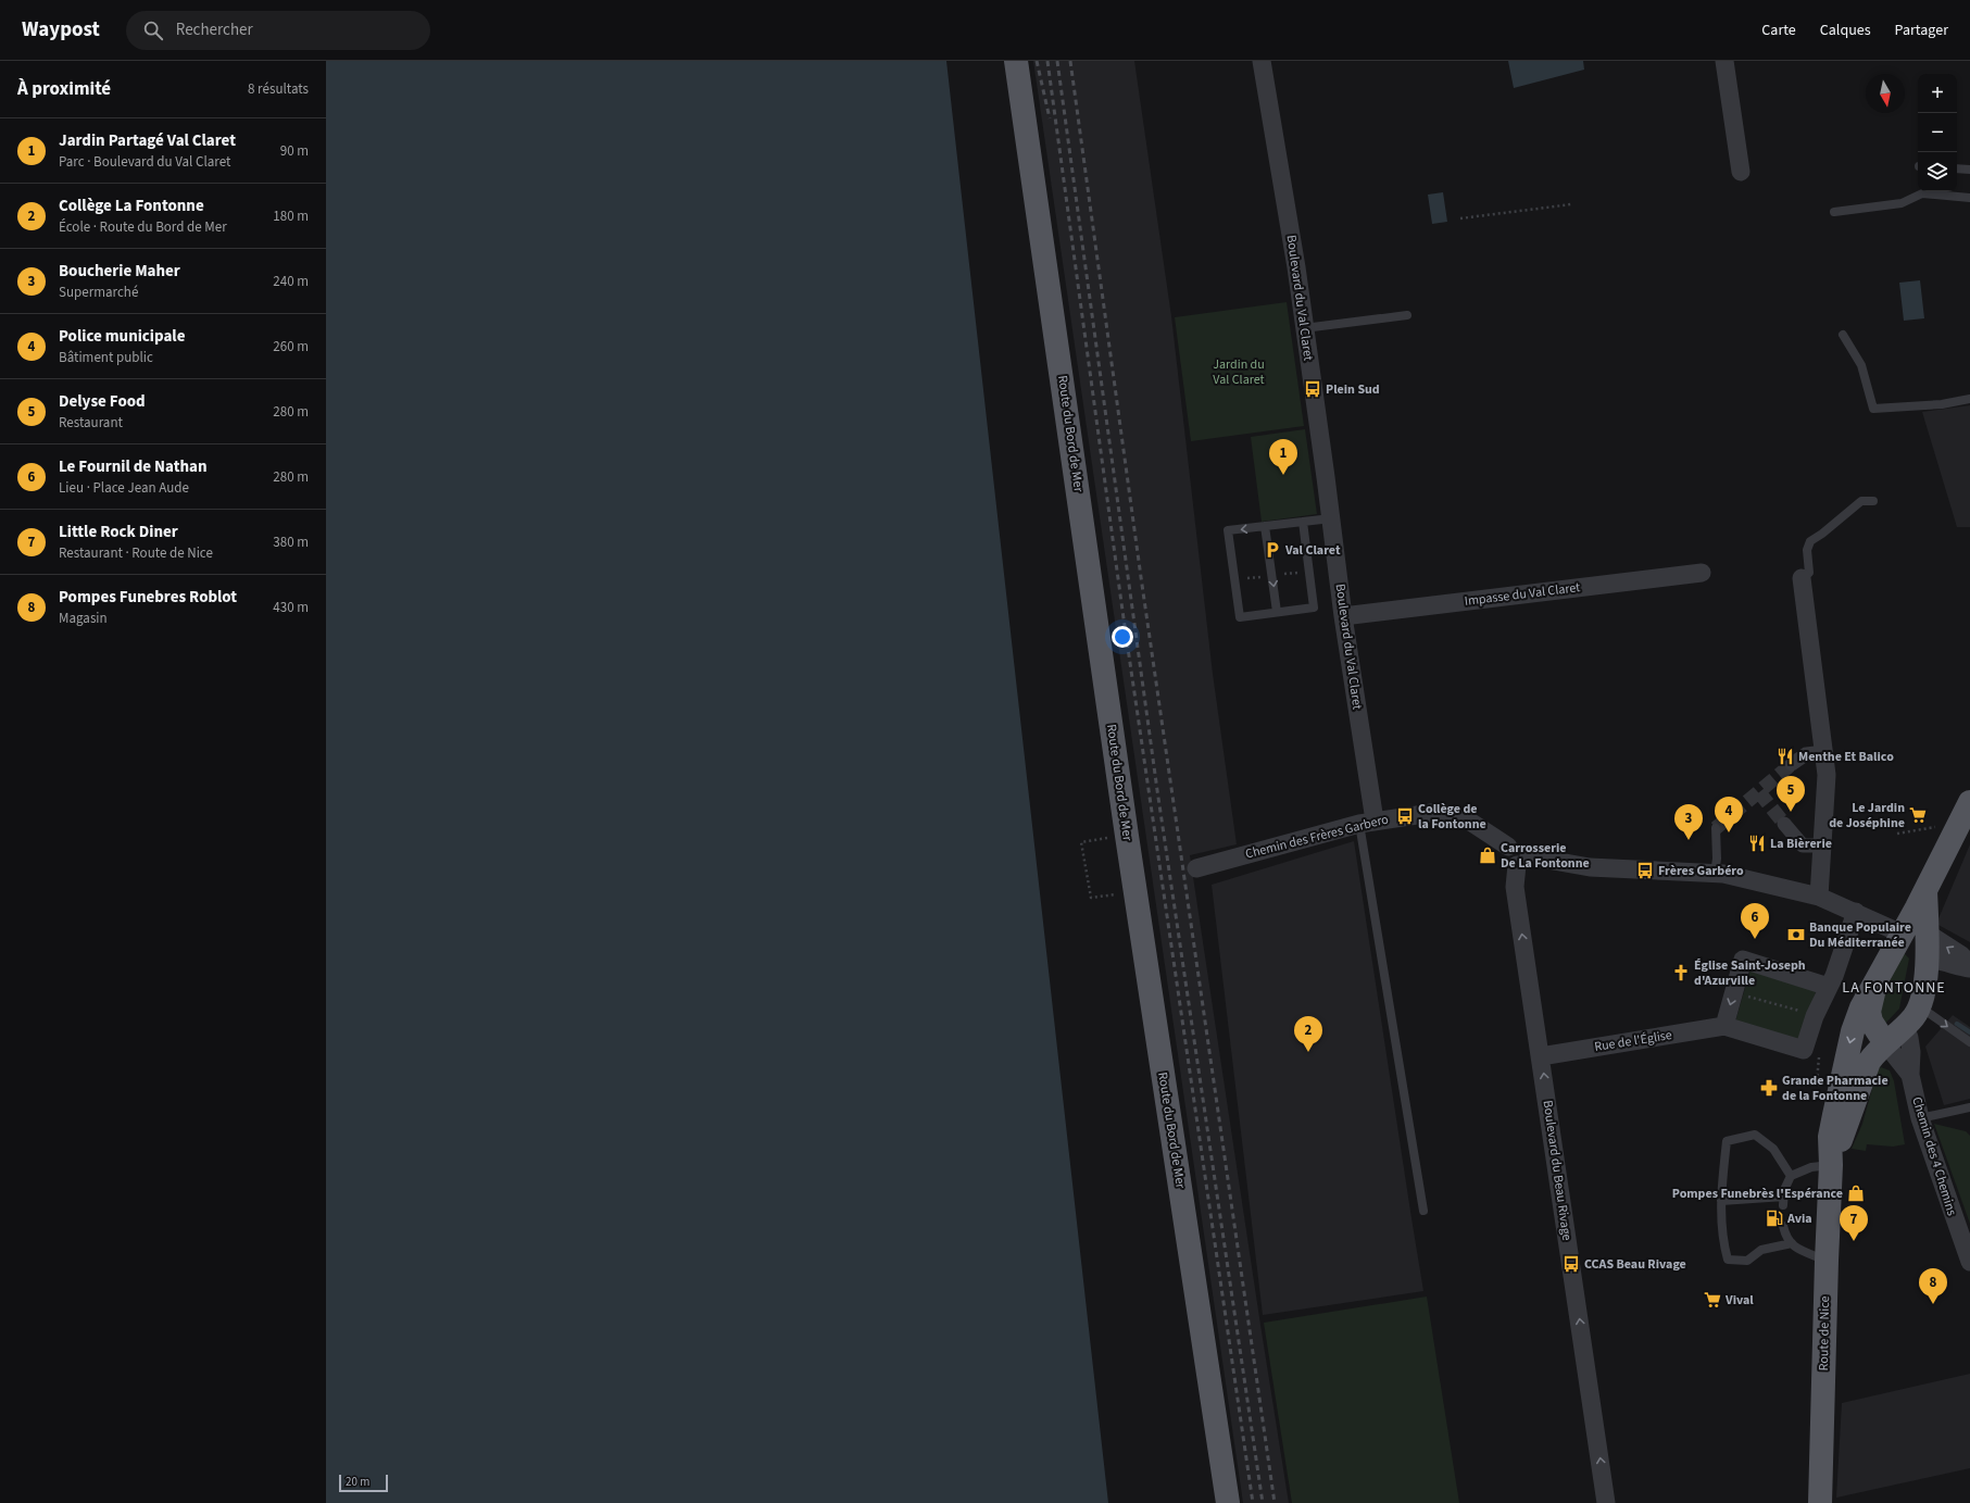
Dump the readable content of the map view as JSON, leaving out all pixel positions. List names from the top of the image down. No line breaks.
{"streets":{"main road":["Route du Bord de Mer","Route de Nice"],"street":["Boulevard du Val Claret","Impasse du Val Claret","Chemin des Frères Garbero","Rue de l'Église","Chemin des 4 Chemins","Boulevard du Beau Rivage"]},"crossings":[["Boulevard du Val Claret","Impasse du Val Claret"],["Boulevard du Val Claret","Chemin des Frères Garbero"],["Chemin des Frères Garbero","Boulevard du Beau Rivage"],["Rue de l'Église","Boulevard du Beau Rivage"]],"one_way":["Boulevard du Beau Rivage"],"districts":["LA FONTONNE"],"parks":["Jardin du Val Claret"],"places":{"bus stop":["Plein Sud","Collège de la Fontonne","Frères Garbéro","CCAS Beau Rivage"],"parking":["Val Claret"],"restaurant":["Menthe Et Balico","La Bièrerie"],"supermarket":["Le Jardin de Joséphine","Vival"],"shop":["Carrosserie De La Fontonne","Pompes Funebrès l'Espérance"],"bank":["Banque Populaire Du Méditerranée"],"church":["Église Saint-Joseph d'Azurville"],"pharmacy":["Grande Pharmacie de la Fontonne"],"fuel station":["Avia"]},"scale_bar":"20 m","north":"bottom","page":{"header":"Waypost","search":"Rechercher","nav":["Carte","Calques","Partager"],"heading":["À proximité","8 résultats"],"map_buttons":["+","−"],"list":[{"mark":"1","name":"Jardin Partagé Val Claret","note":"Parc · Boulevard du Val Claret","value":"90 m"},{"mark":"2","name":"Collège La Fontonne","note":"École · Route du Bord de Mer","value":"180 m"},{"mark":"3","name":"Boucherie Maher","note":"Supermarché","value":"240 m"},{"mark":"4","name":"Police municipale","note":"Bâtiment public","value":"260 m"},{"mark":"5","name":"Delyse Food","note":"Restaurant","value":"280 m"},{"mark":"6","name":"Le Fournil de Nathan","note":"Lieu · Place Jean Aude","value":"280 m"},{"mark":"7","name":"Little Rock Diner","note":"Restaurant · Route de Nice","value":"380 m"},{"mark":"8","name":"Pompes Funebres Roblot","note":"Magasin","value":"430 m"}],"pins":["1","5","4","3","6","2","7","8"],"scale":"20 m"}}
